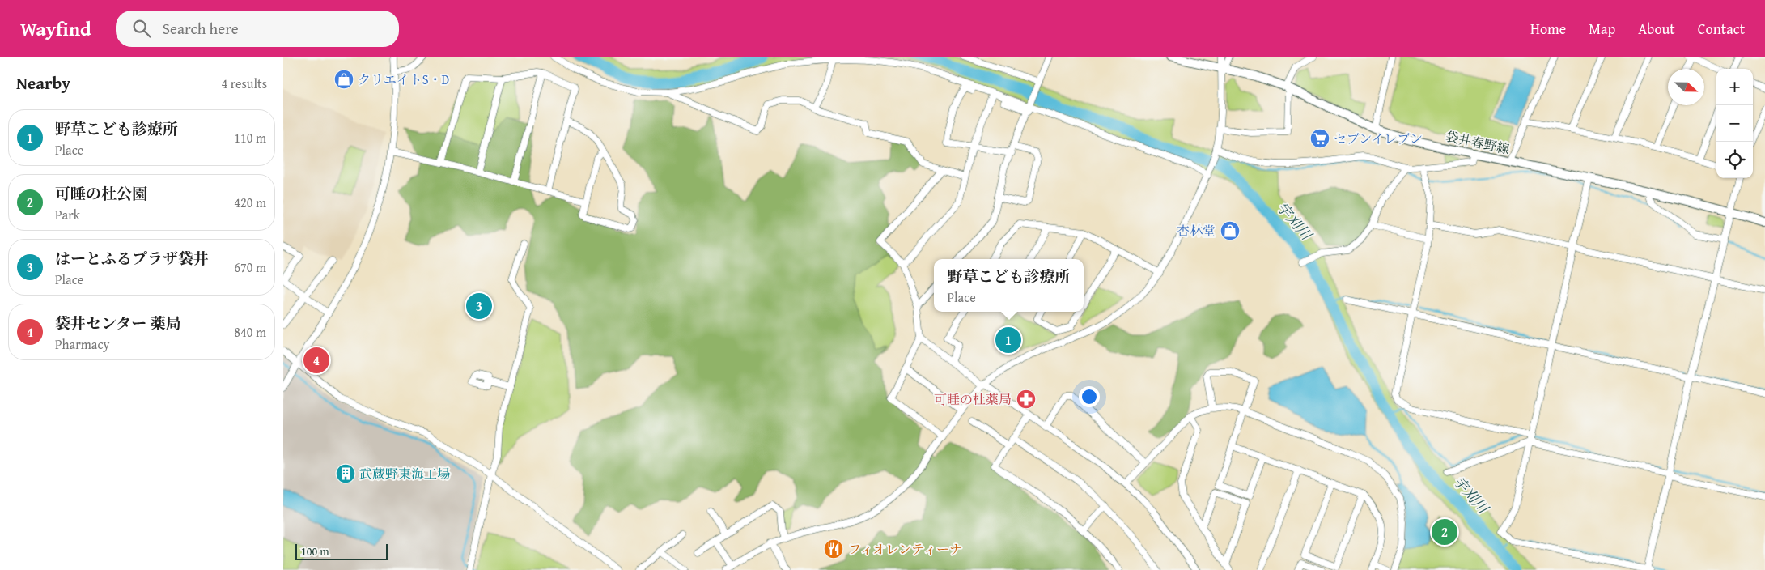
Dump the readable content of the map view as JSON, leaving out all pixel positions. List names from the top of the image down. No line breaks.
{"streets":{"main road":["袋井春野線"]},"water":["宇刈川"],"places":{"shop":["クリエイトS・D","杏林堂"],"supermarket":["セブンイレブン"],"pharmacy":["可睡の杜薬局"],"building":["武蔵野東海工場"],"restaurant":["フィオレンティーナ"]},"scale_bar":"100 m","north":"right","page":{"header":"Wayfind","search":"Search here","nav":["Home","Map","About","Contact"],"heading":["Nearby","4 results"],"map_buttons":["+","−"],"list":[{"mark":"1","name":"野草こども診療所","note":"Place","value":"110 m"},{"mark":"2","name":"可睡の杜公園","note":"Park","value":"420 m"},{"mark":"3","name":"はーとふるプラザ袋井","note":"Place","value":"670 m"},{"mark":"4","name":"袋井センター 薬局","note":"Pharmacy","value":"840 m"}],"popup":["野草こども診療所","Place"],"pins":["3","1","4","2"],"scale":"100 m"}}
